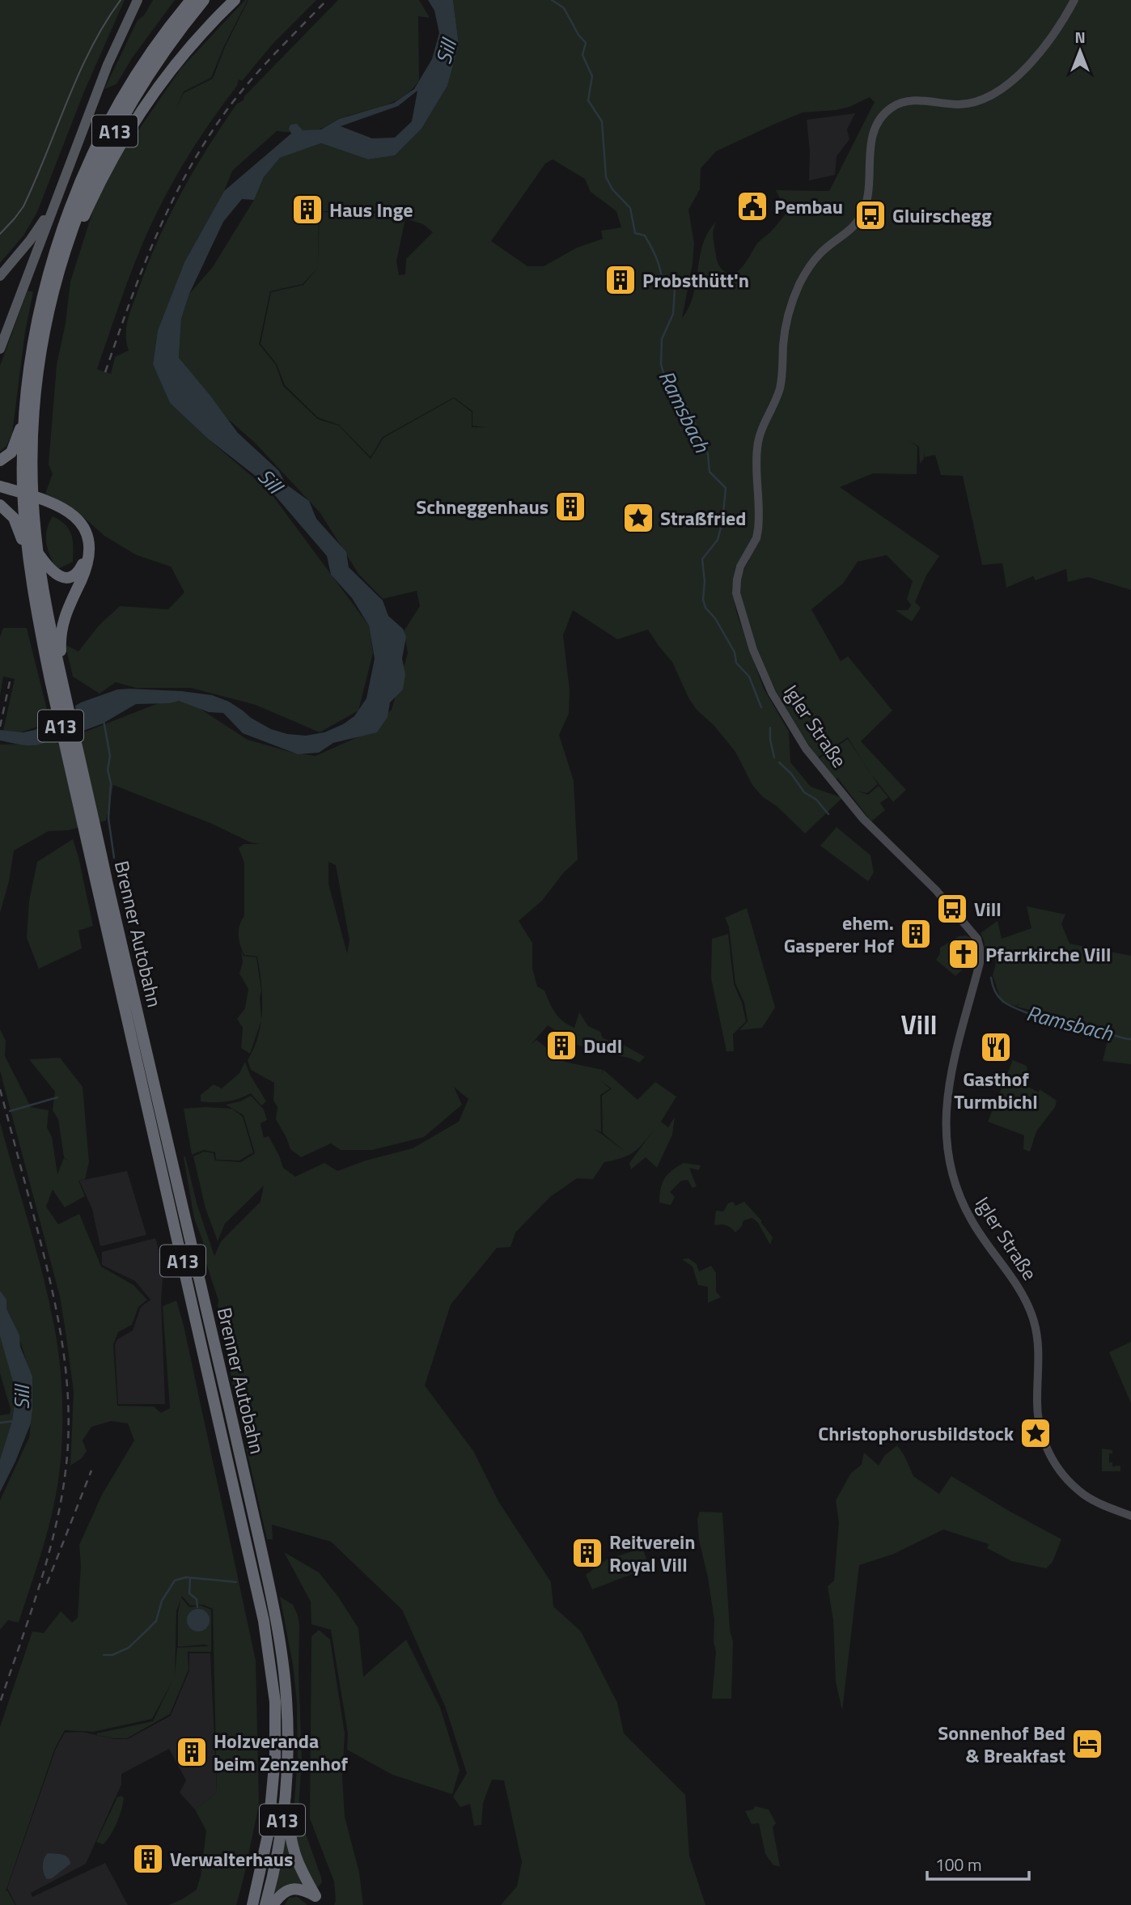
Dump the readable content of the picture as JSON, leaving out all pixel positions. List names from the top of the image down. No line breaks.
{"streets":{"highway":["A13","Brenner Autobahn"],"main road":["Igler Straße"]},"crossings":[["A13","Brenner Autobahn"]],"districts":["Vill"],"water":["Sill","Ramsbach"],"places":{"public building":["Pembau"],"building":["Haus Inge","Probsthütt'n","Schneggenhaus","ehem. Gasperer Hof","Dudl","Reitverein Royal Vill","Holzveranda beim Zenzenhof","Verwalterhaus"],"bus stop":["Gluirschegg","Vill"],"place":["Straßfried","Christophorusbildstock"],"church":["Pfarrkirche Vill"],"restaurant":["Gasthof Turmbichl"],"hotel":["Sonnenhof Bed & Breakfast"]},"scale_bar":"100 m","north":"top"}
